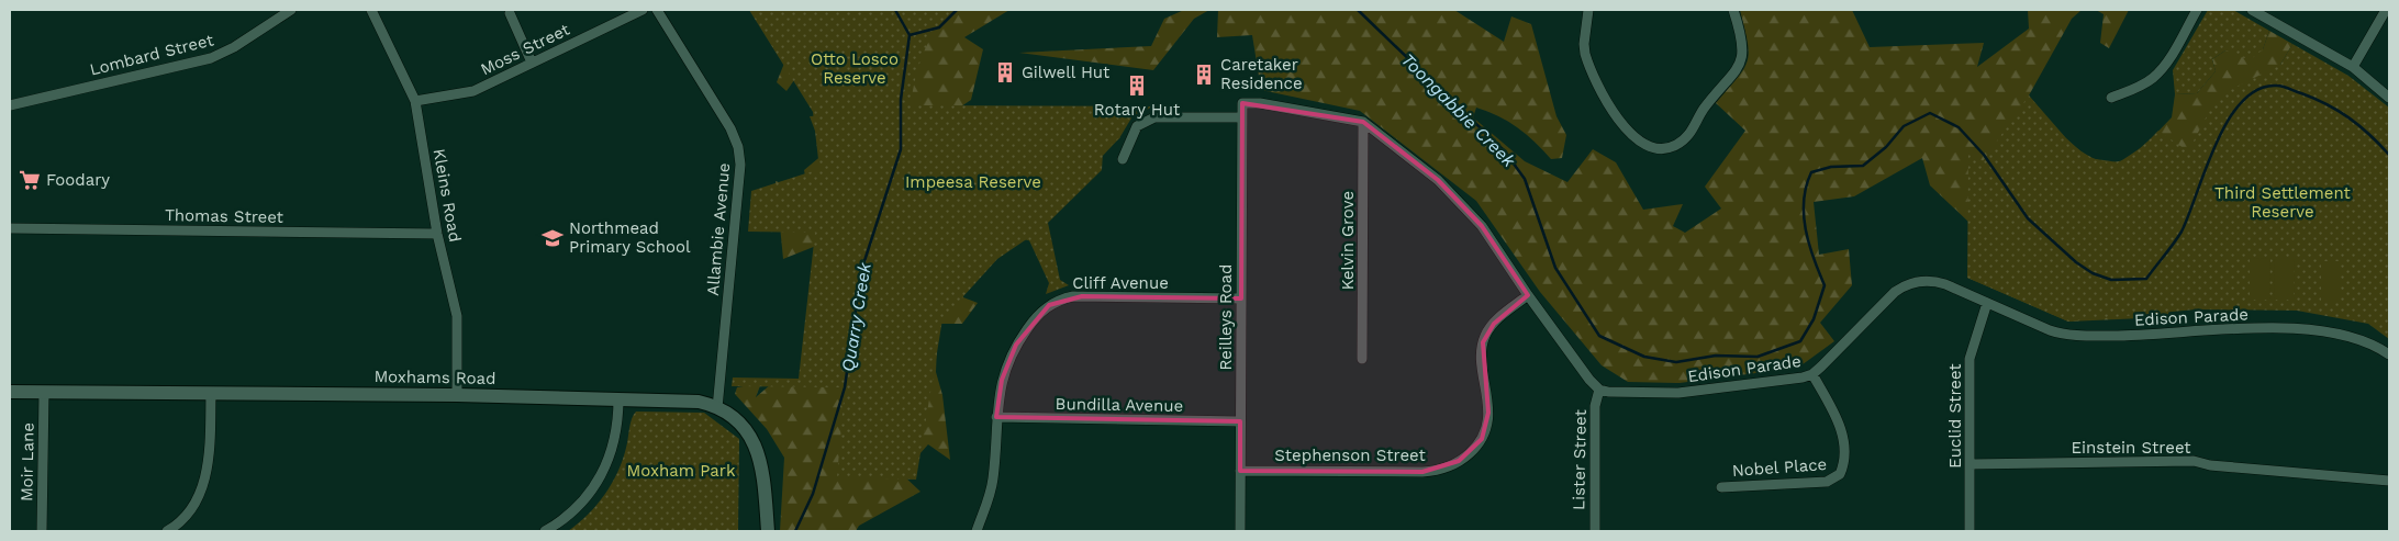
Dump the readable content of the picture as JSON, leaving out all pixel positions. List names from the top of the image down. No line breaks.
{"streets":{"street":["Moss Street","Lombard Street","Kleins Road","Thomas Street","Allambie Avenue","Kelvin Grove","Cliff Avenue","Reilleys Road","Edison Parade","Moxhams Road","Bundilla Avenue","Euclid Street","Einstein Street","Stephenson Street","Lister Street","Moir Lane","Nobel Place"]},"crossings":[["Moss Street","Kleins Road"],["Kleins Road","Thomas Street"],["Kleins Road","Moxhams Road"],["Allambie Avenue","Moxhams Road"],["Kelvin Grove","Reilleys Road"],["Cliff Avenue","Reilleys Road"],["Cliff Avenue","Bundilla Avenue"],["Reilleys Road","Bundilla Avenue"],["Reilleys Road","Stephenson Street"],["Edison Parade","Euclid Street"],["Edison Parade","Lister Street"],["Edison Parade","Nobel Place"],["Moxhams Road","Moir Lane"],["Euclid Street","Einstein Street"]],"water":["Toongabbie Creek","Quarry Creek"],"parks":["Otto Losco Reserve","Impeesa Reserve","Third Settlement Reserve","Moxham Park"],"places":{"building":["Gilwell Hut","Caretaker Residence","Rotary Hut"],"supermarket":["Foodary"],"school or university":["Northmead Primary School"]}}
